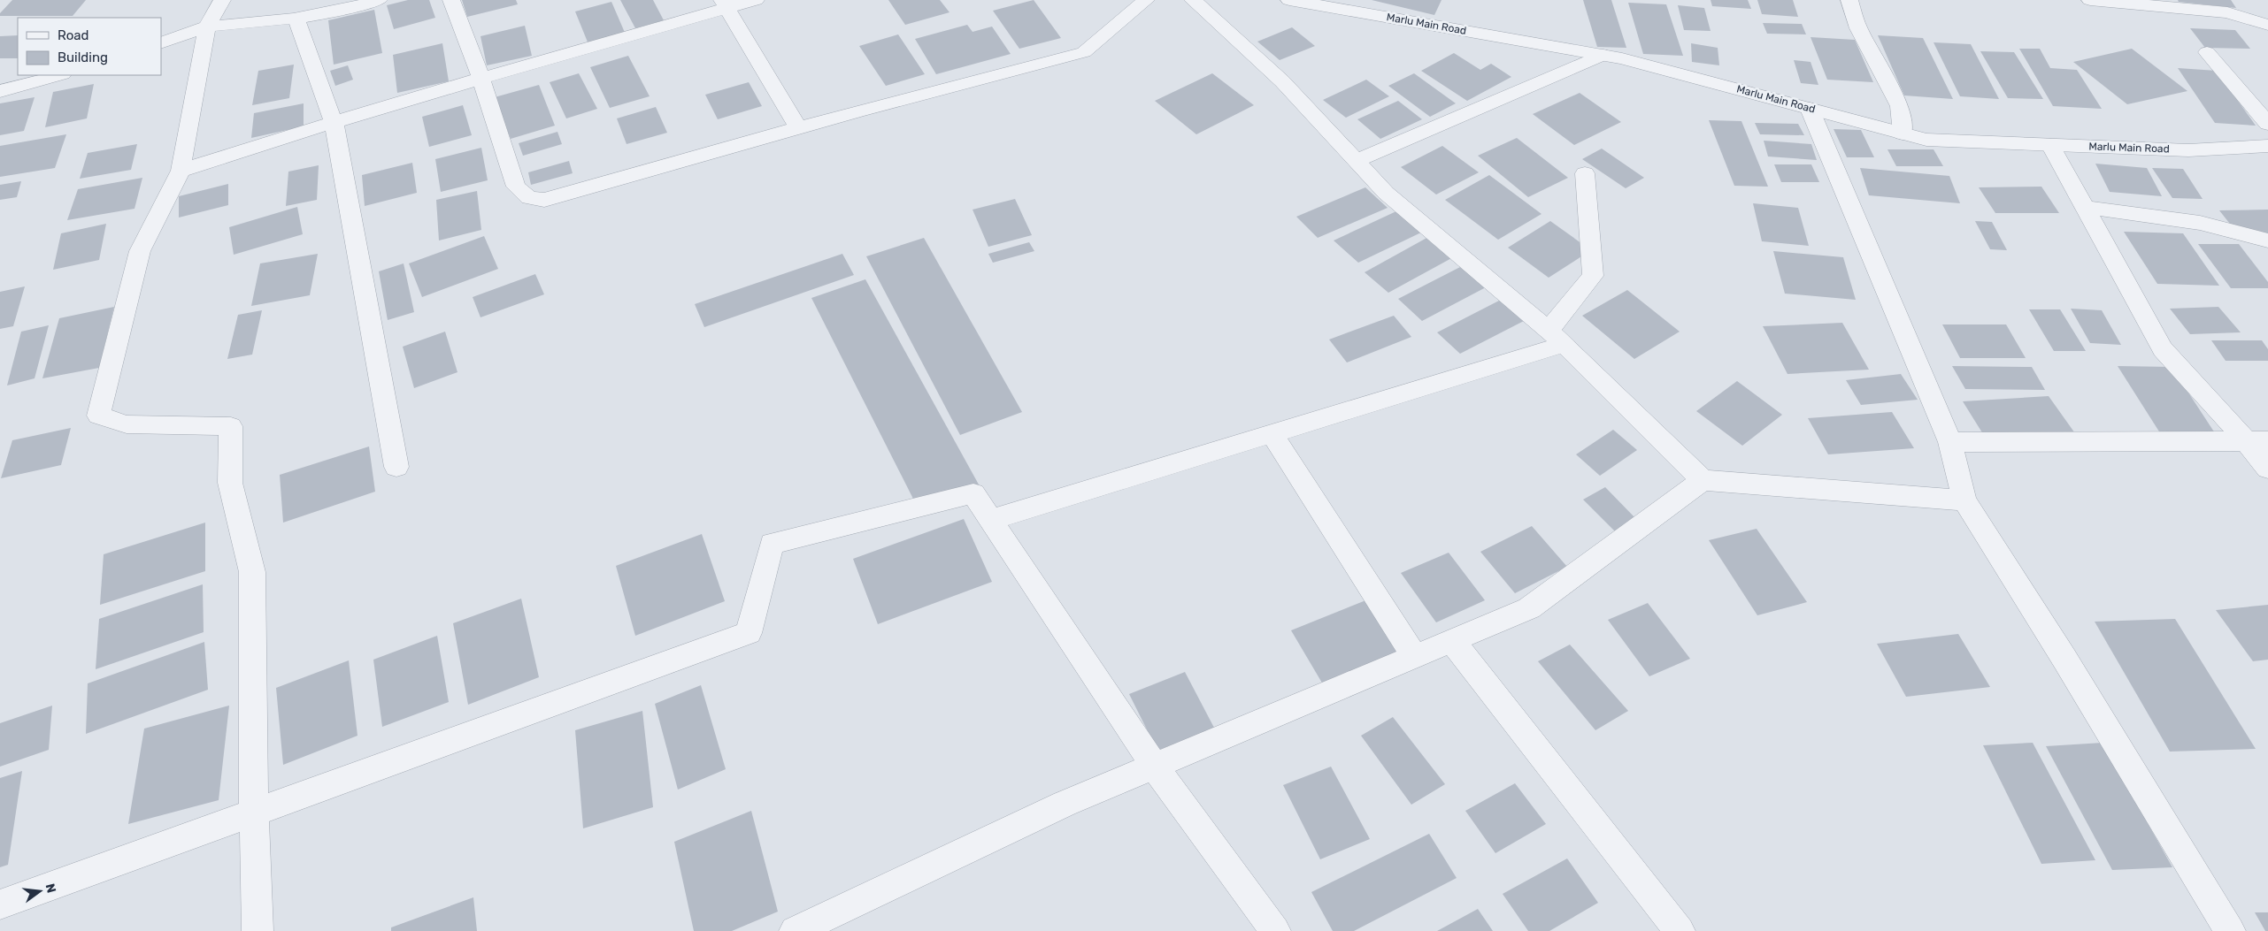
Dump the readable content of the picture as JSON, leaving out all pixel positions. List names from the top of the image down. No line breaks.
{"streets":{"street":["Marlu Main Road"]},"legend":["Road","Building"],"north":"right"}
